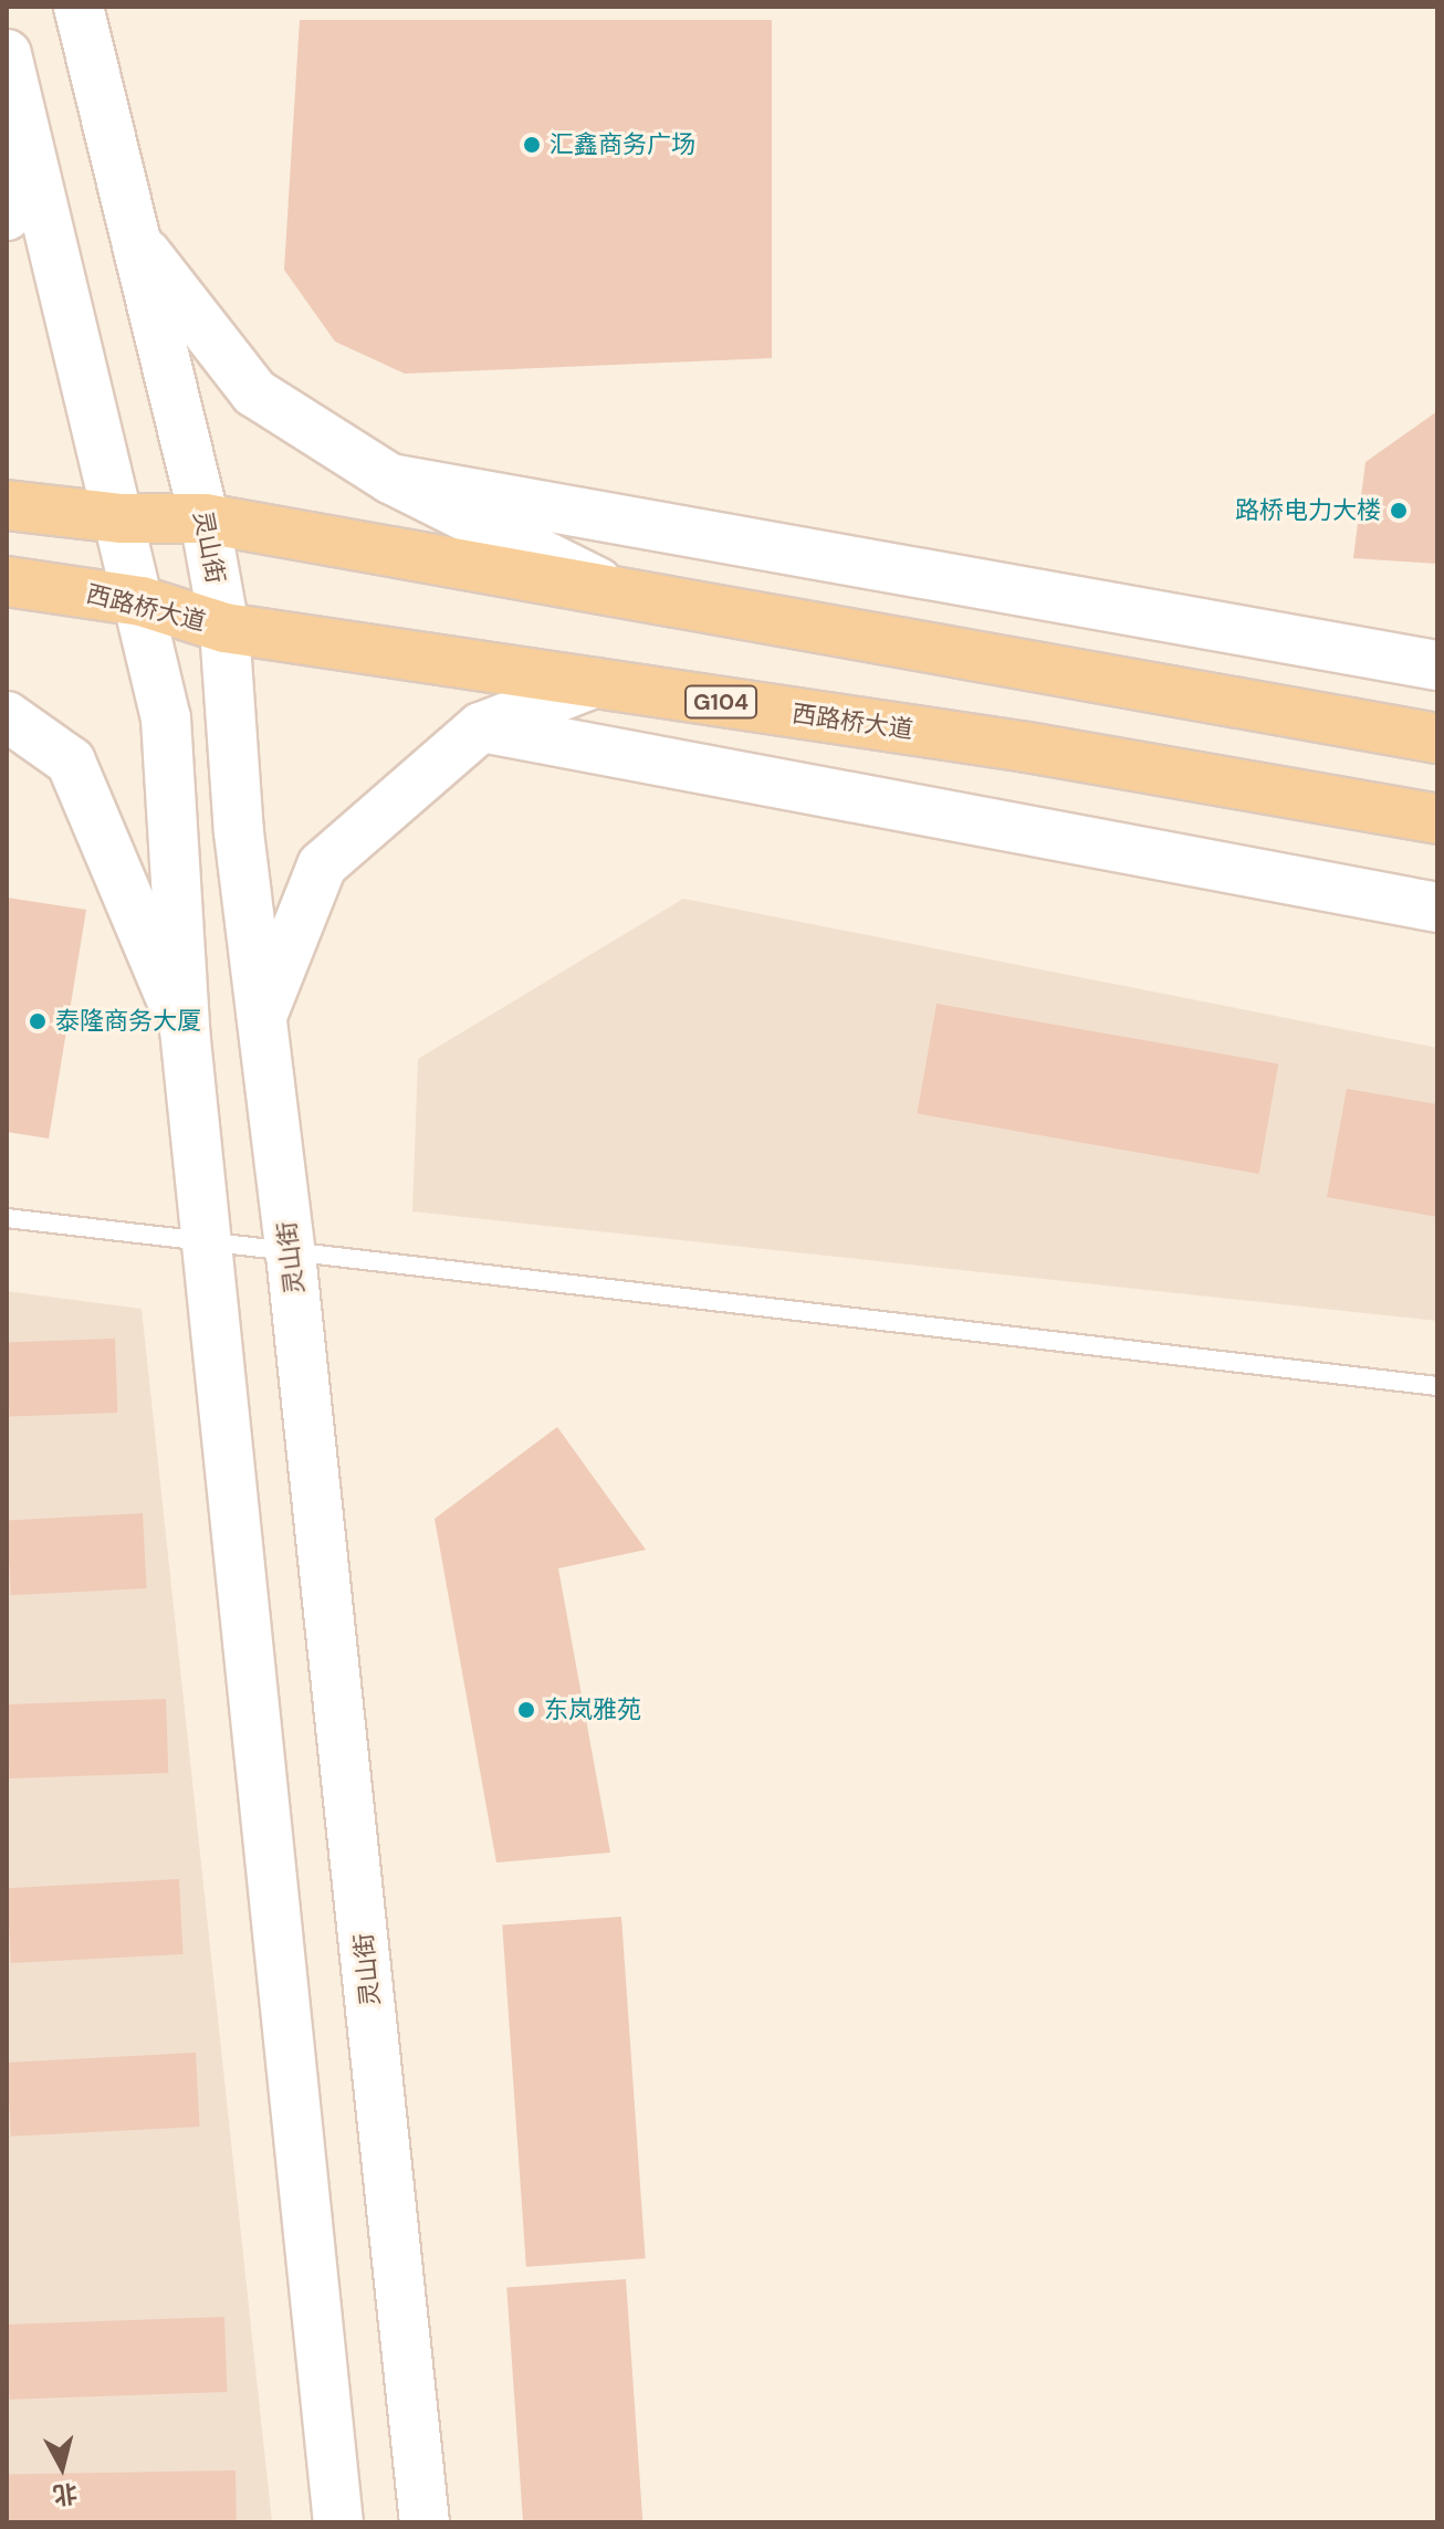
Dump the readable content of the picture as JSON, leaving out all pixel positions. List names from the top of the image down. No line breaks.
{"streets":{"main road":["灵山街","西路桥大道","G104"]},"crossings":[["灵山街","西路桥大道"]],"places":["汇鑫商务广场","路桥电力大楼","泰隆商务大厦","东岚雅苑"],"north":"bottom"}
